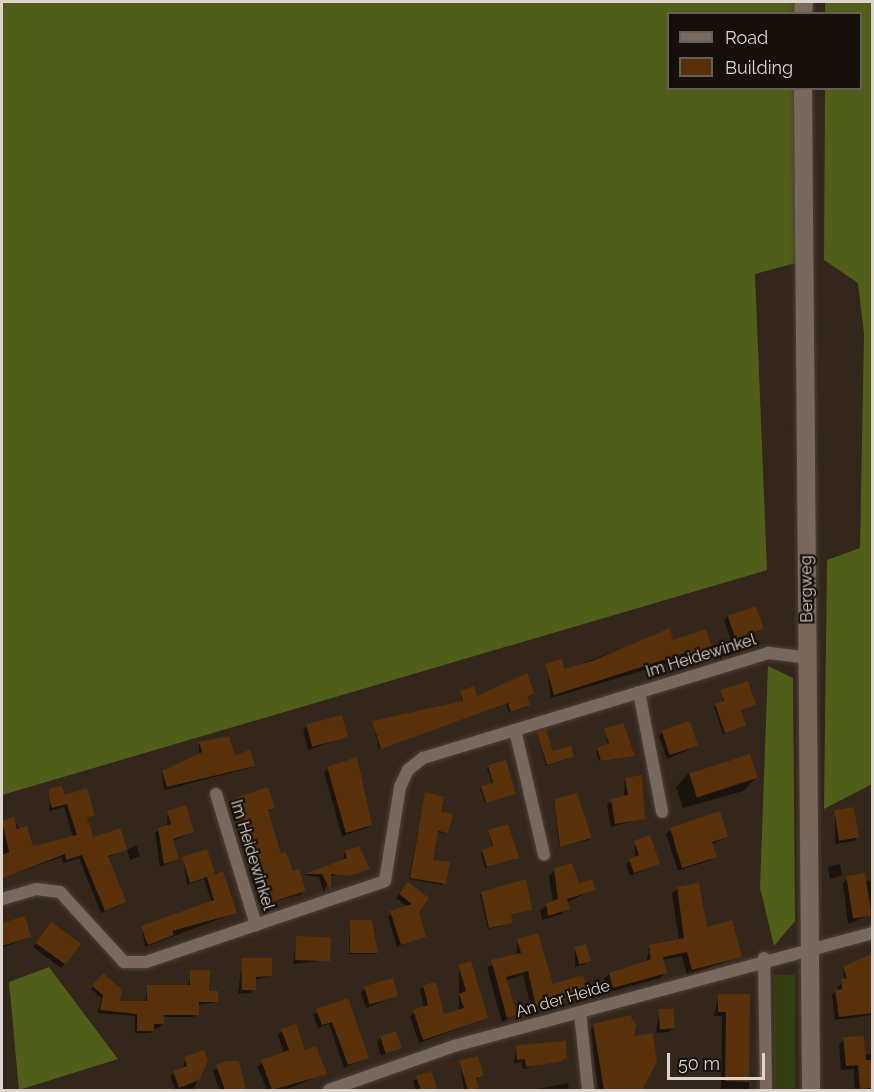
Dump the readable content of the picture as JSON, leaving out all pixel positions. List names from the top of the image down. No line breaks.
{"streets":{"main road":["Bergweg"],"street":["Im Heidewinkel","An der Heide"]},"crossings":[["Bergweg","Im Heidewinkel"],["Bergweg","An der Heide"]],"legend":["Road","Building"],"scale_bar":"50 m"}
